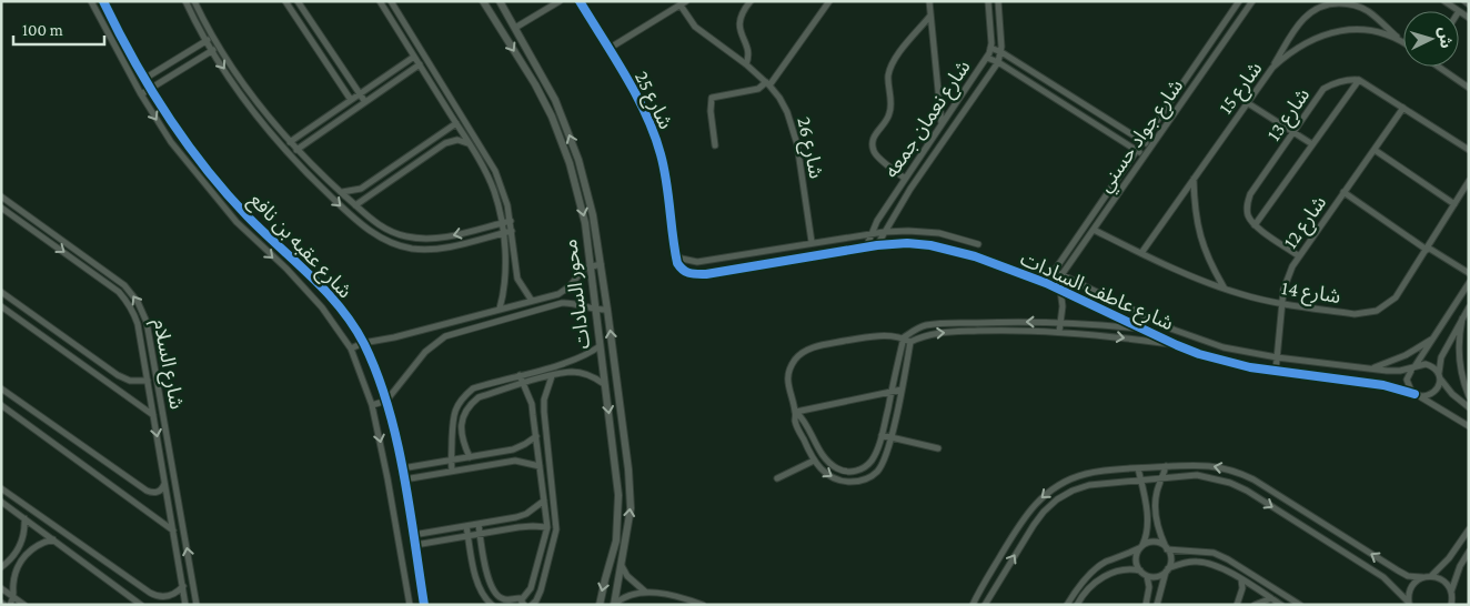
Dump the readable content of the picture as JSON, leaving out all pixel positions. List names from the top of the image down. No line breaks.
{"streets":{"street":["شارع 15","شارع 25","شارع 13","شارع نعمان جمعه","شارع جواد حسني","شارع 26","شارع 12","شارع عقبه بن نافع","شارع عاطف السادات","شارع 14","محور السادات","شارع السلام"]},"crossings":[["شارع 15","شارع 14"],["شارع 25","شارع عاطف السادات"],["شارع نعمان جمعه","شارع عاطف السادات"],["شارع جواد حسني","شارع عاطف السادات"],["شارع جواد حسني","شارع 14"],["شارع 12","شارع عاطف السادات"],["شارع 12","شارع 14"]],"scale_bar":"100 m","north":"right"}
